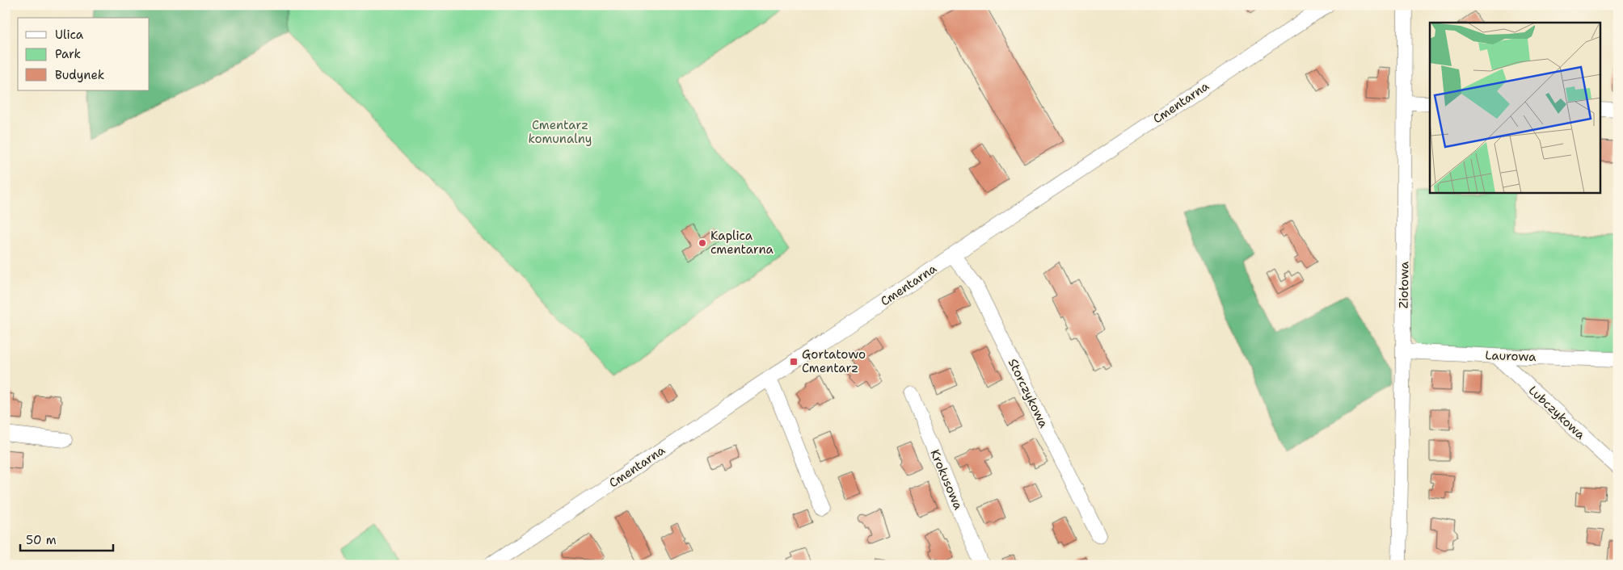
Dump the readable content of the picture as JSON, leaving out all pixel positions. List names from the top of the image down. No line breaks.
{"streets":{"street":["Cmentarna","Ziołowa","Laurowa","Storczykowa","Lubczykowa","Krokusowa"]},"crossings":[["Cmentarna","Storczykowa"],["Ziołowa","Laurowa"],["Laurowa","Lubczykowa"]],"parks":["Cmentarz komunalny"],"places":{"other":["Kaplica cmentarna"],"transit":["Gortatowo Cmentarz"]},"legend":["Ulica","Park","Budynek"],"scale_bar":"50 m"}
